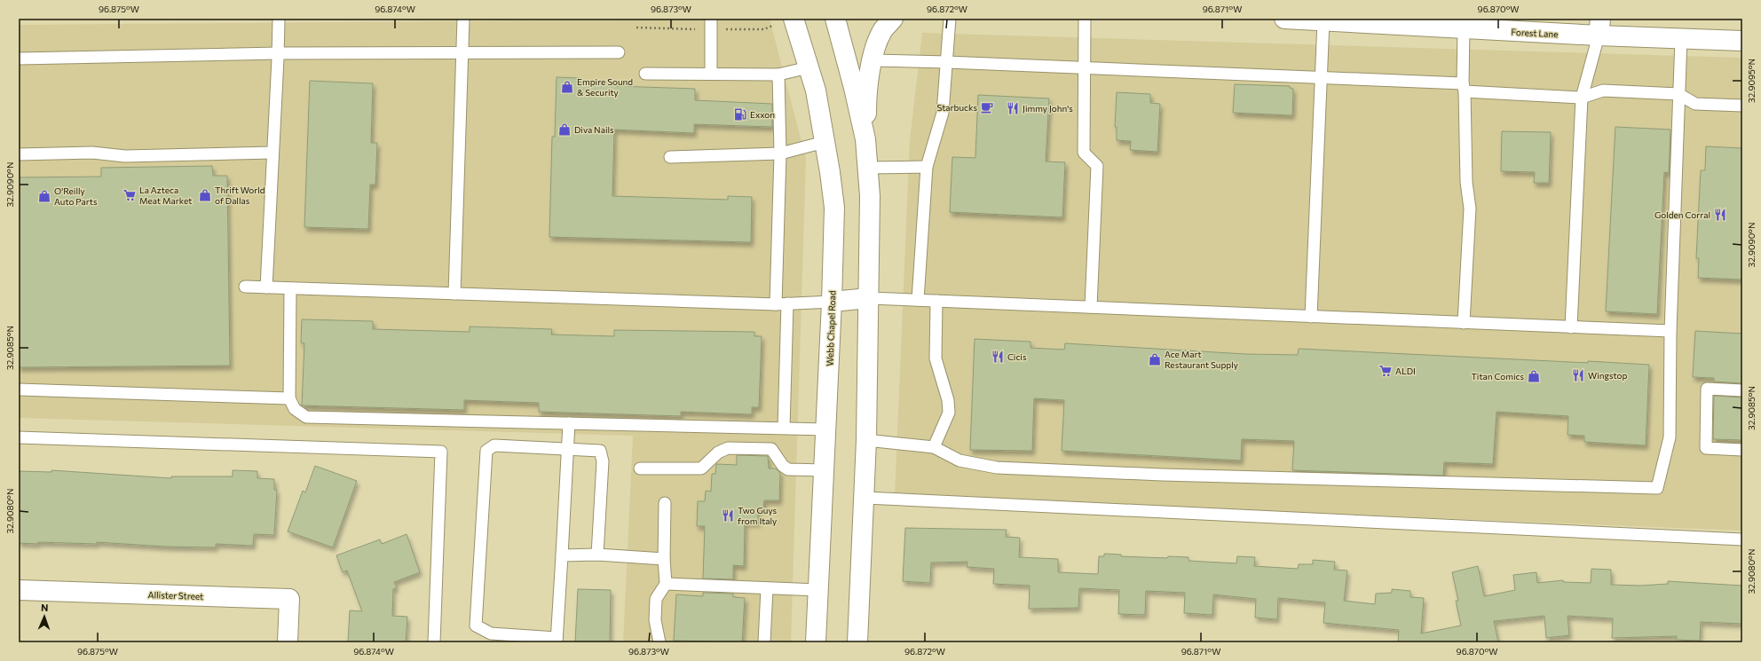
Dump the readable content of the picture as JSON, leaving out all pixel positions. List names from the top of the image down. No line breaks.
{"streets":{"main road":["Forest Lane","Webb Chapel Road","Allister Street"]},"places":{"shop":["Empire Sound & Security","Diva Nails","Thrift World of Dallas","O'Reilly Auto Parts","Ace Mart Restaurant Supply","Titan Comics"],"cafe":["Starbucks"],"restaurant":["Jimmy John's","Golden Corral","Cicis","Wingstop","Two Guys from Italy"],"fuel station":["Exxon"],"supermarket":["La Azteca Meat Market","ALDI"]},"north":"top","coordinates":["96.875°W","96.874°W","96.873°W","96.872°W","96.871°W","96.870°W","32.9095°N","32.9090°N","32.9085°N","32.9080°N"]}
